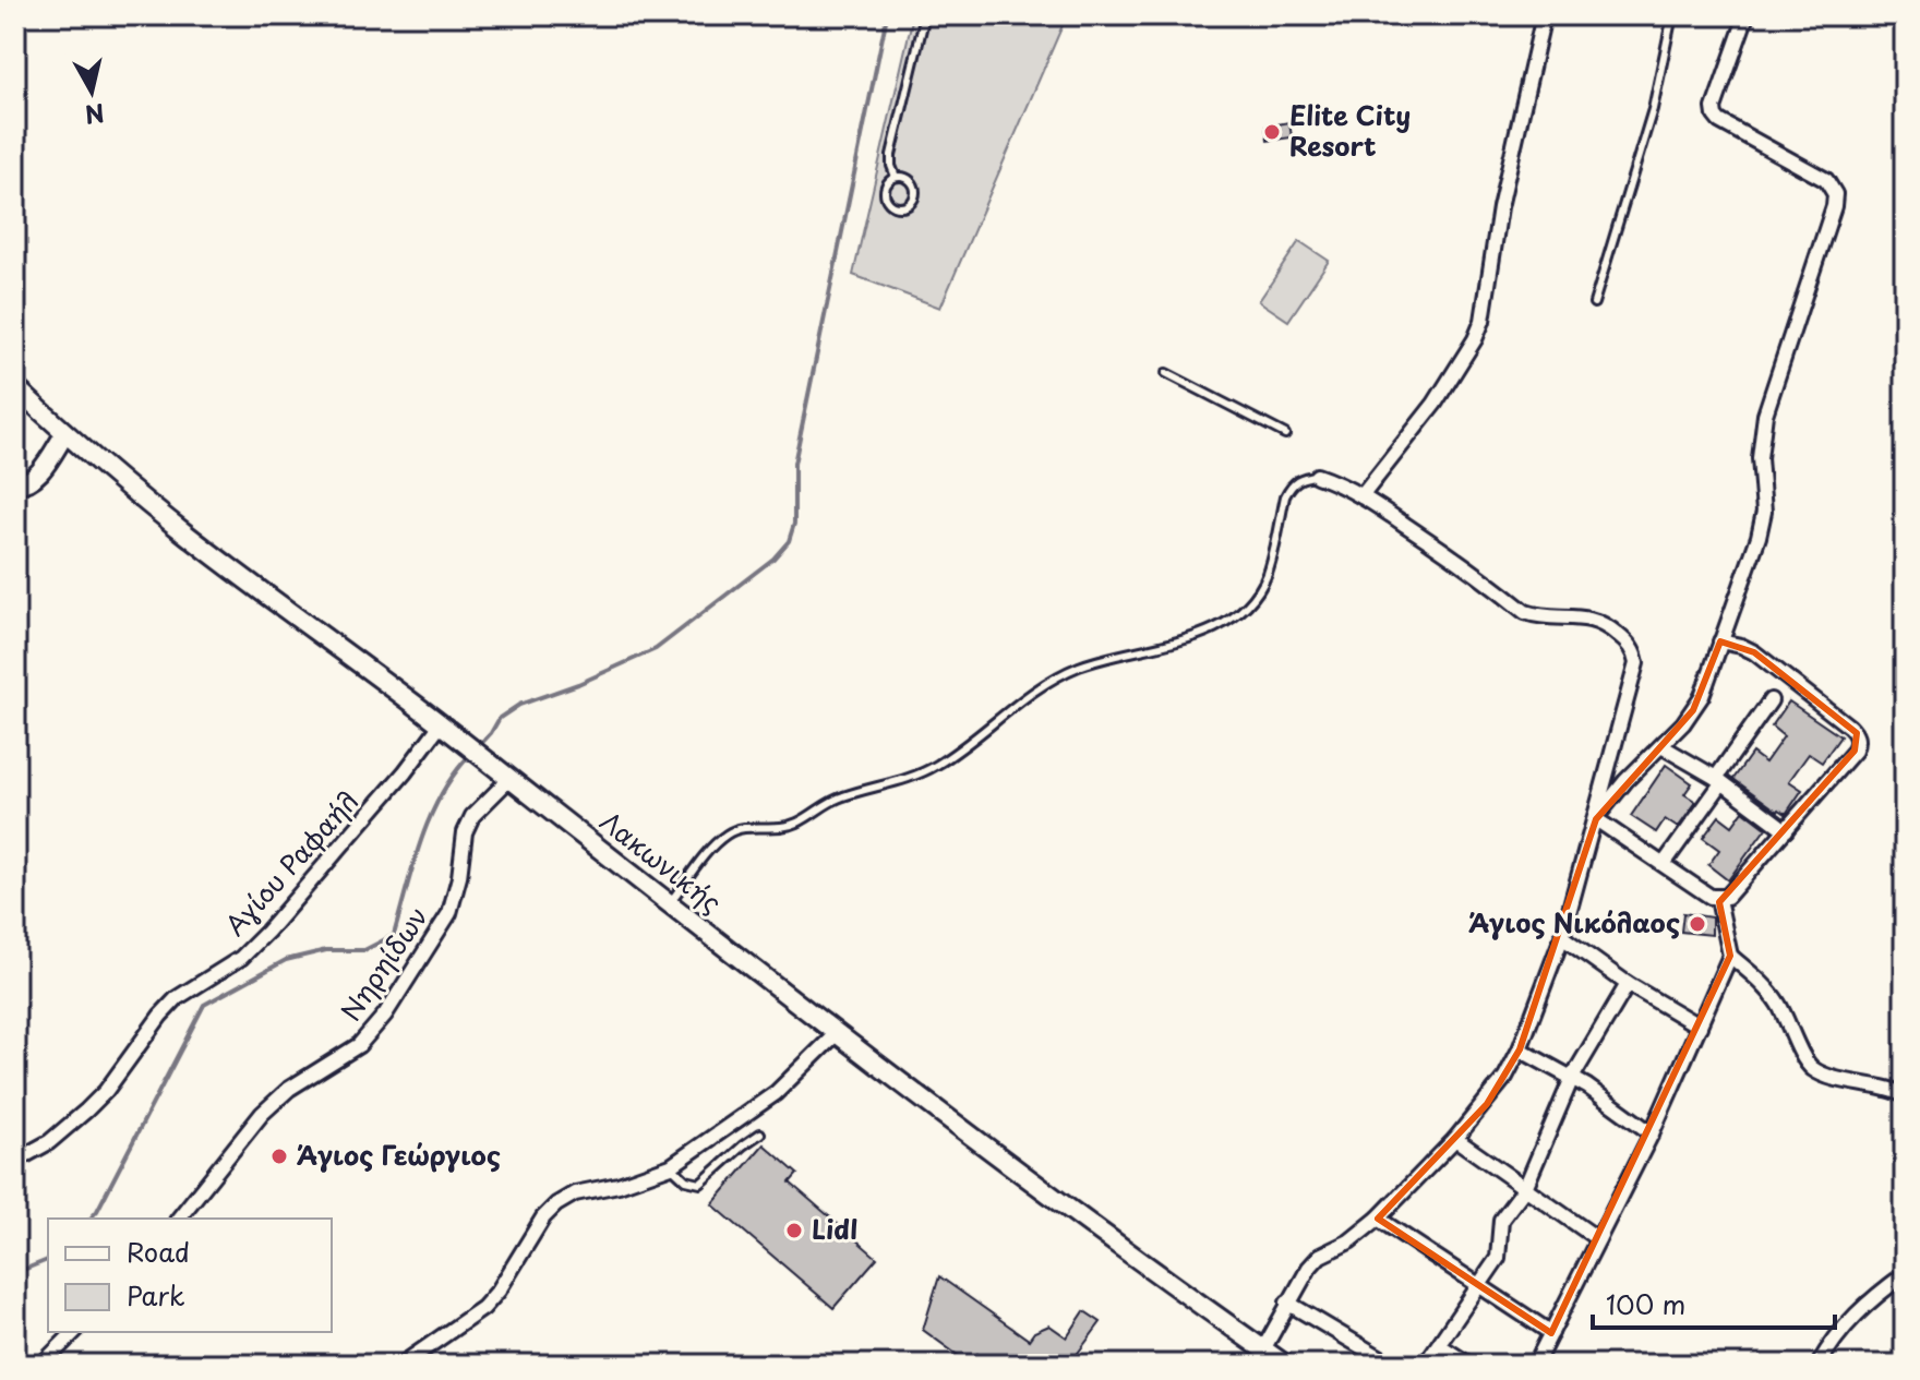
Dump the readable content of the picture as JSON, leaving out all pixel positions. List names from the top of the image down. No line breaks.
{"streets":{"main road":["Λακωνικής"],"street":["Αγίου Ραφαήλ","Νηρηίδων"]},"crossings":[["Λακωνικής","Αγίου Ραφαήλ"],["Λακωνικής","Νηρηίδων"]],"places":["Elite City Resort","Άγιος Νικόλαος","Άγιος Γεώργιος","Lidl"],"legend":["Road","Park"],"scale_bar":"100 m","north":"bottom"}
